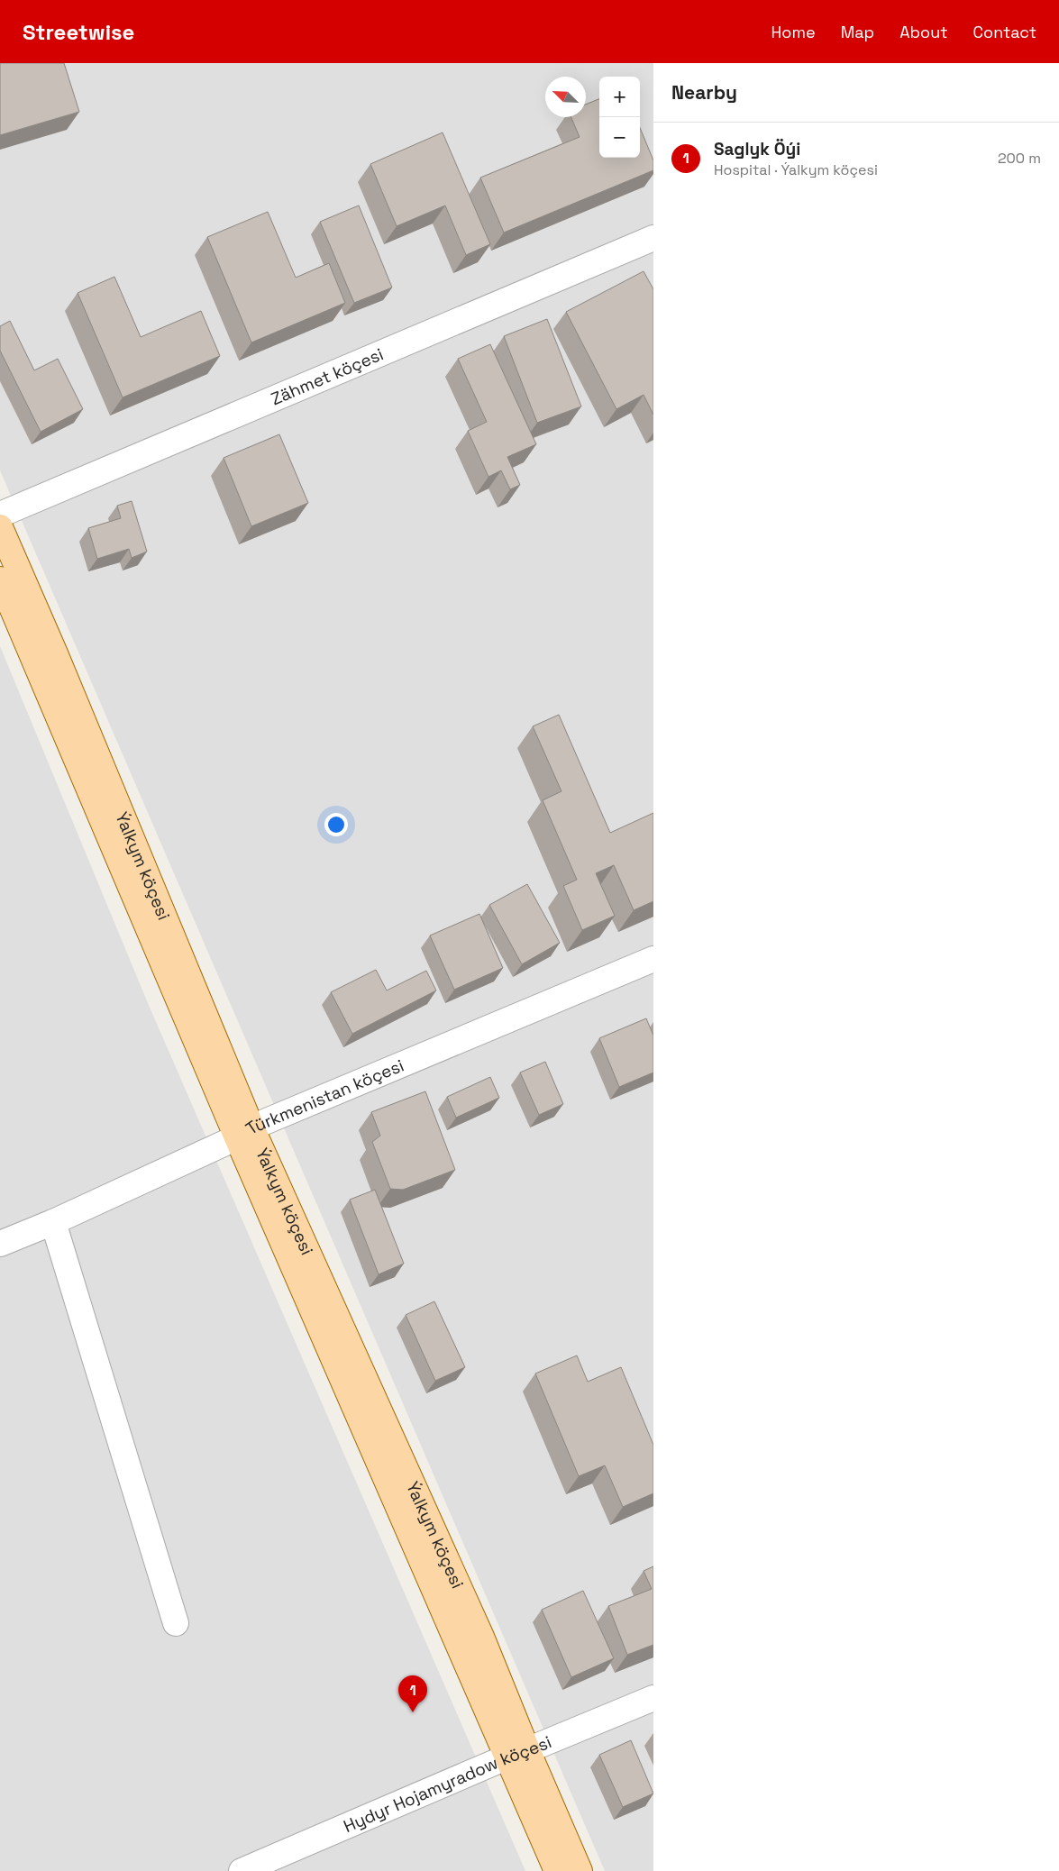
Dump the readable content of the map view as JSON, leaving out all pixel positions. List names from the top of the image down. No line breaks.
{"streets":{"main road":["Ýalkym köçesi"],"street":["Zähmet köçesi","Türkmenistan köçesi","Hydyr Hojamyradow köçesi"]},"crossings":[["Ýalkym köçesi","Türkmenistan köçesi"],["Ýalkym köçesi","Hydyr Hojamyradow köçesi"]],"north":"top left","page":{"header":"Streetwise","nav":["Home","Map","About","Contact"],"heading":"Nearby","map_buttons":["+","−"],"list":[{"mark":"1","name":"Saglyk Öýi","note":"Hospital · Ýalkym köçesi","value":"200 m"}],"pins":"1"}}
